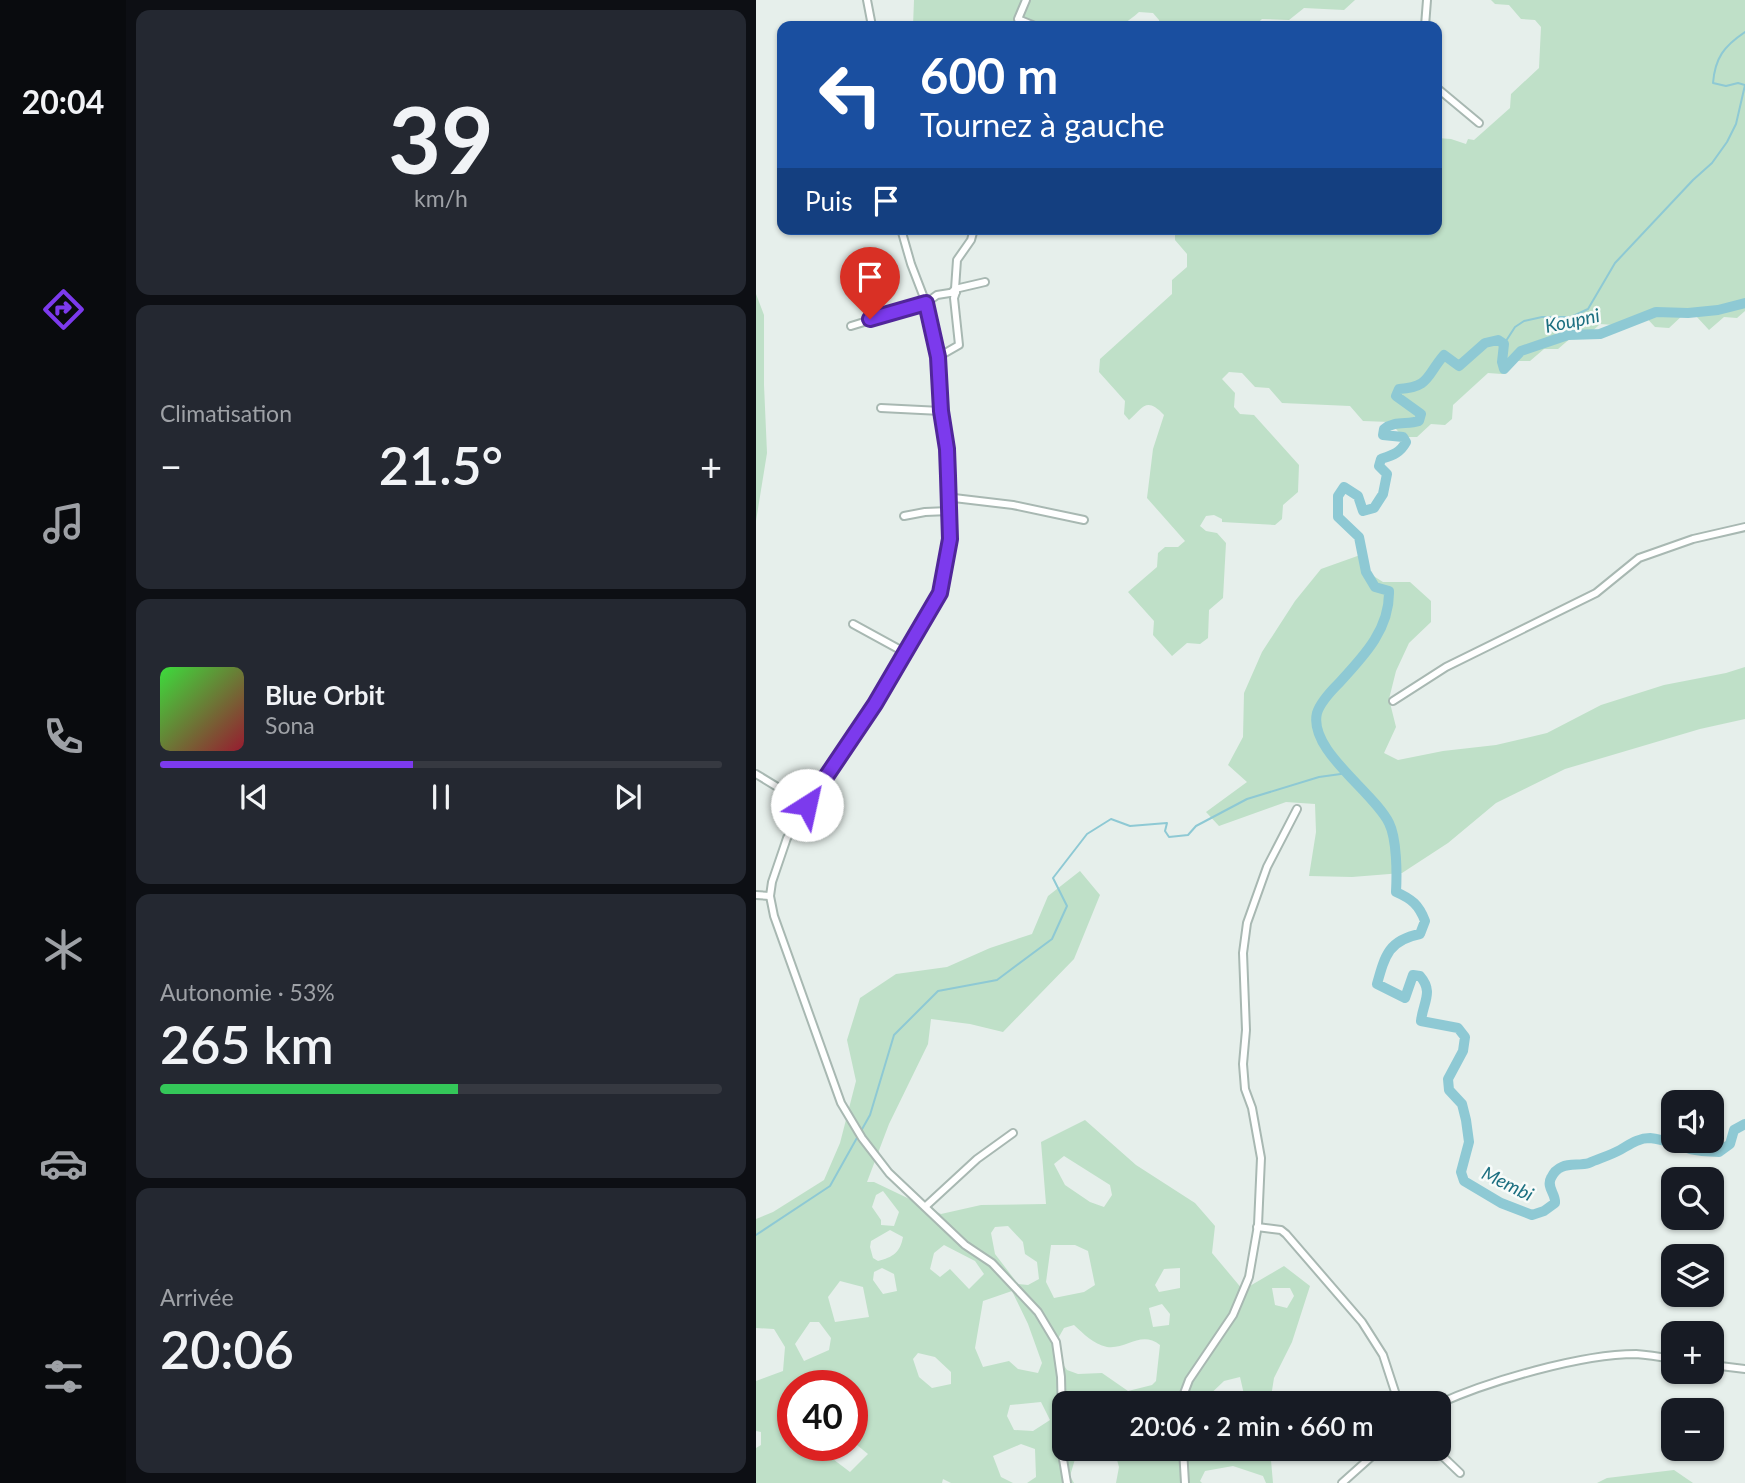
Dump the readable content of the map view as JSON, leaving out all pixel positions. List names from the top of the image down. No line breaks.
{"water":["Koupni","Membi"],"page":{"tabs":"20:04","tile":[["39","km/h"],"Climatisation",["Autonomie · 53%","265 km"],["Arrivée","20:06"]],"turn":["600 m","Tournez à gauche"],"then":"Puis","heat":["−","21.5°","+"],"song":["Blue Orbit","Sona"],"map_buttons":["+","−"],"limit":"40","trip":"20:06 · 2 min · 660 m"}}
